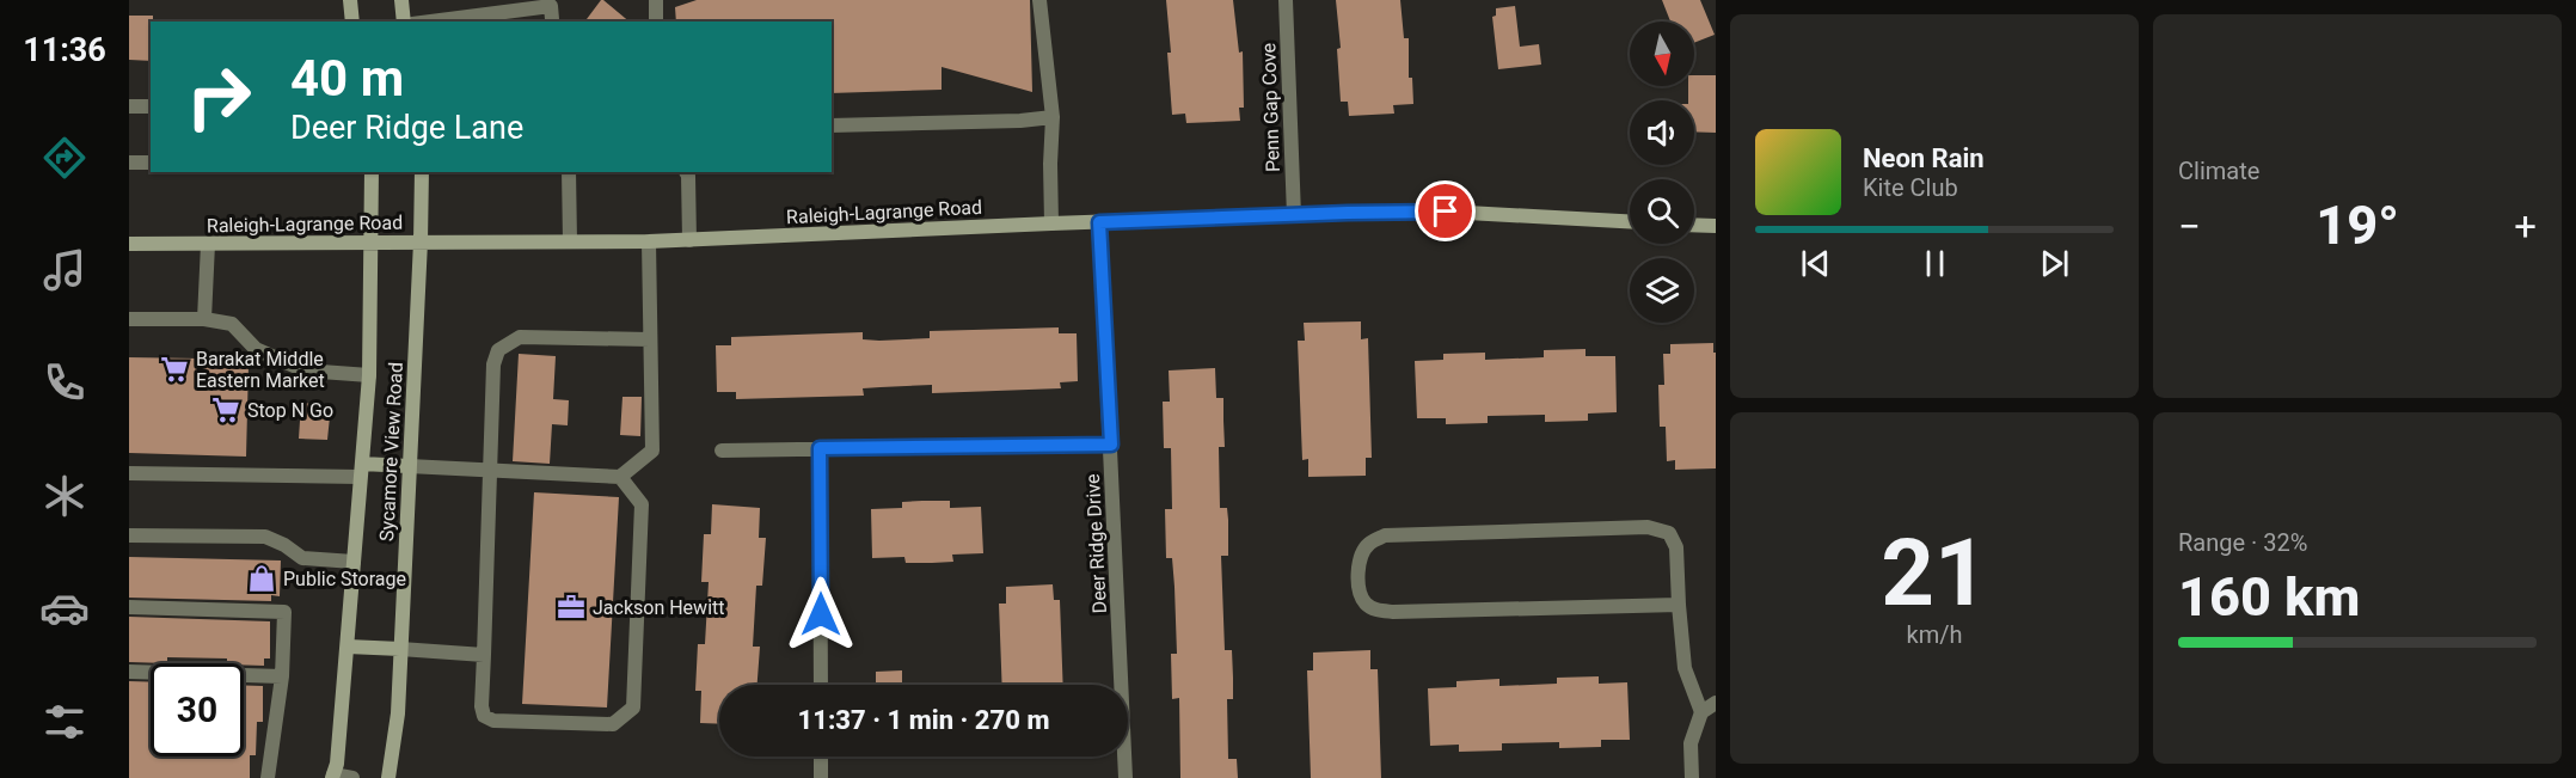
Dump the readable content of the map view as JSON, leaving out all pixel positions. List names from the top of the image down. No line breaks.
{"streets":{"main road":["Raleigh-Lagrange Road","Sycamore View Road"],"street":["Penn Gap Cove","Deer Ridge Drive"]},"crossings":[["Penn Gap Cove","Raleigh-Lagrange Road"],["Raleigh-Lagrange Road","Sycamore View Road"],["Raleigh-Lagrange Road","Deer Ridge Drive"]],"places":{"supermarket":["Barakat Middle Eastern Market","Stop N Go"],"shop":["Public Storage"],"office":["Jackson Hewitt"]},"north":"bottom","page":{"tabs":"11:36","tile":["Climate",["21","km/h"],["Range · 32%","160 km"]],"turn":["40 m","Deer Ridge Lane"],"song":["Neon Rain","Kite Club"],"heat":["−","19°","+"],"limit":"30","trip":"11:37 · 1 min · 270 m"}}
